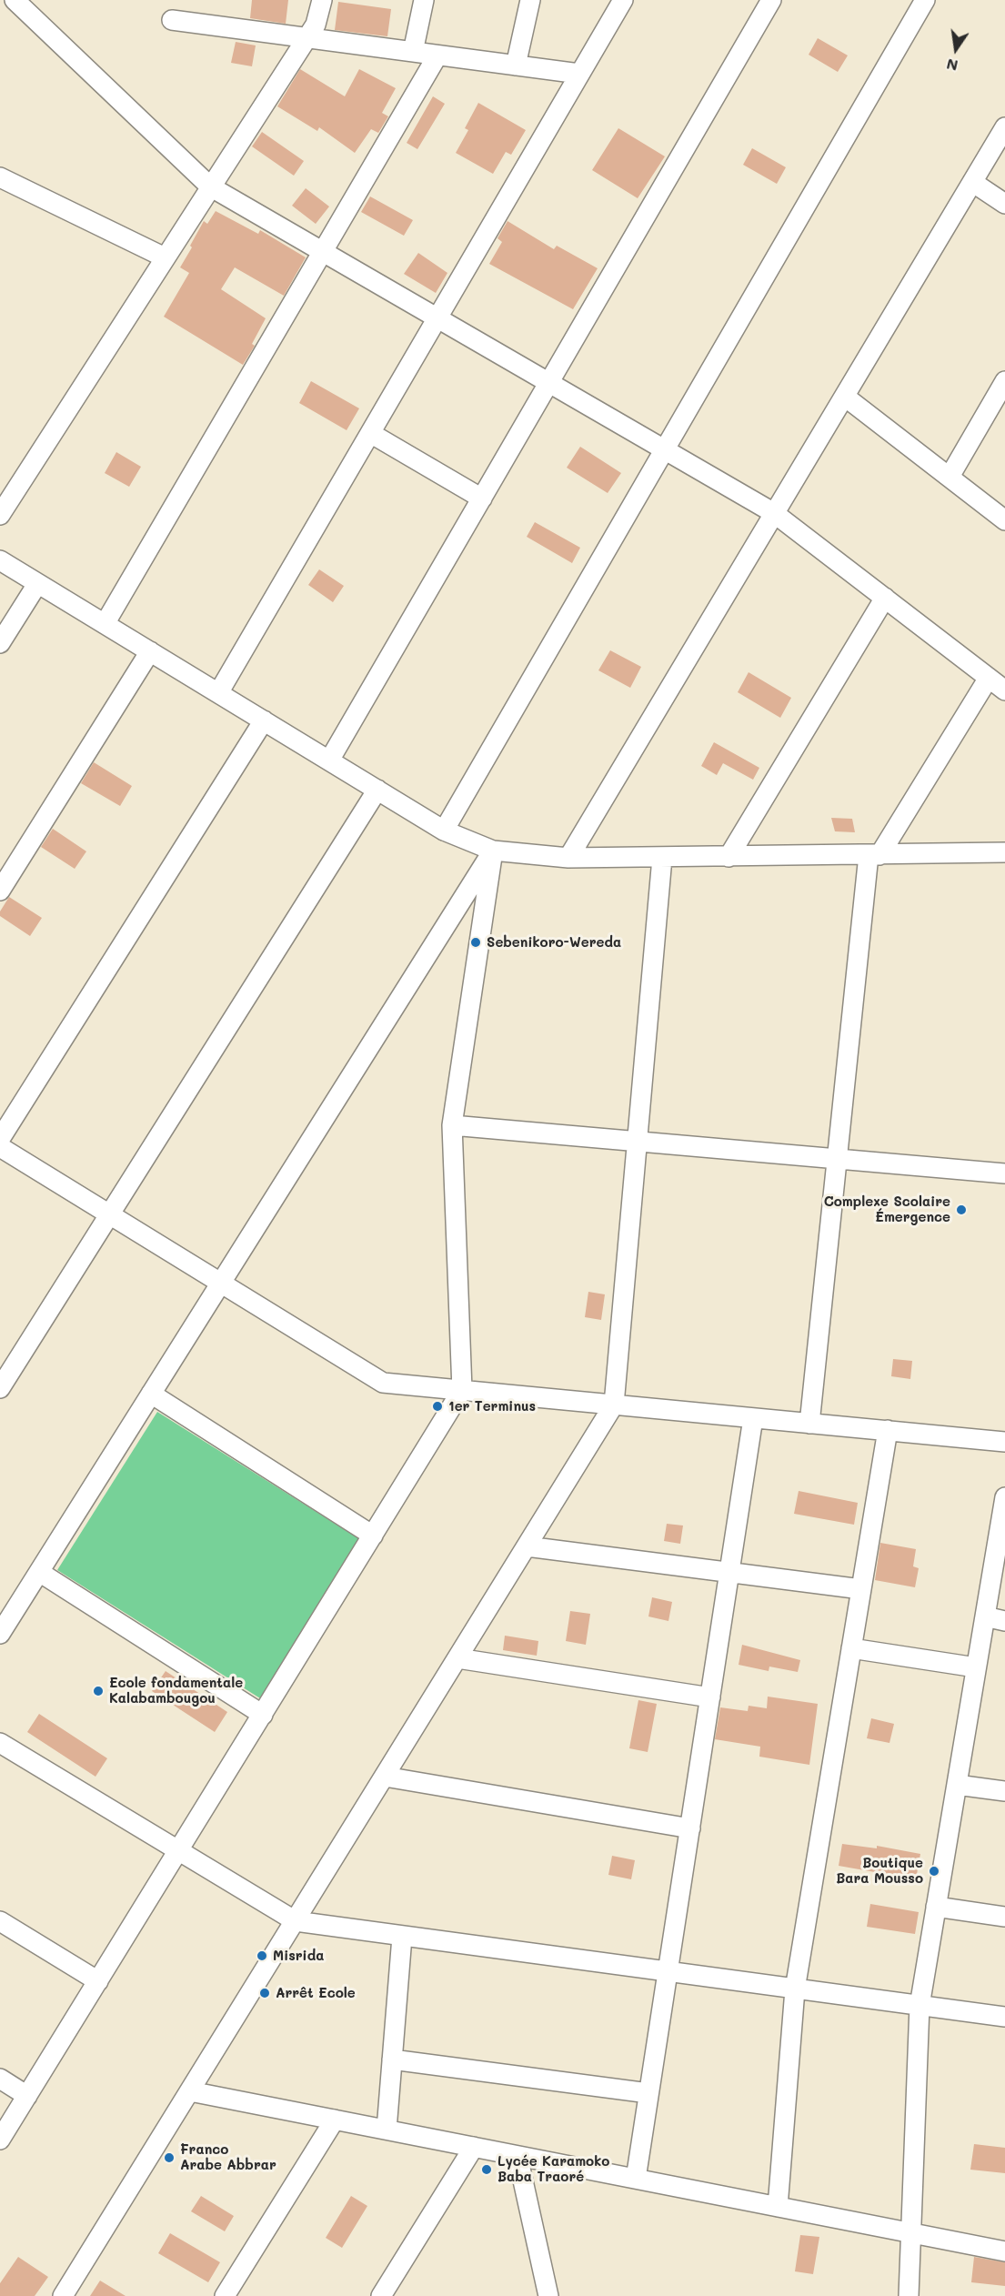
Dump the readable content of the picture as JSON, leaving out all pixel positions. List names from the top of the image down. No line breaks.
{"places":["Sebenikoro-Wereda","Complexe Scolaire Émergence","1er Terminus","Ecole fondamentale Kalabambougou","Boutique Bara Mousso","Misrida","Arrêt Ecole","Franco Arabe Abbrar","Lycée Karamoko Baba Traoré"],"north":"bottom"}
